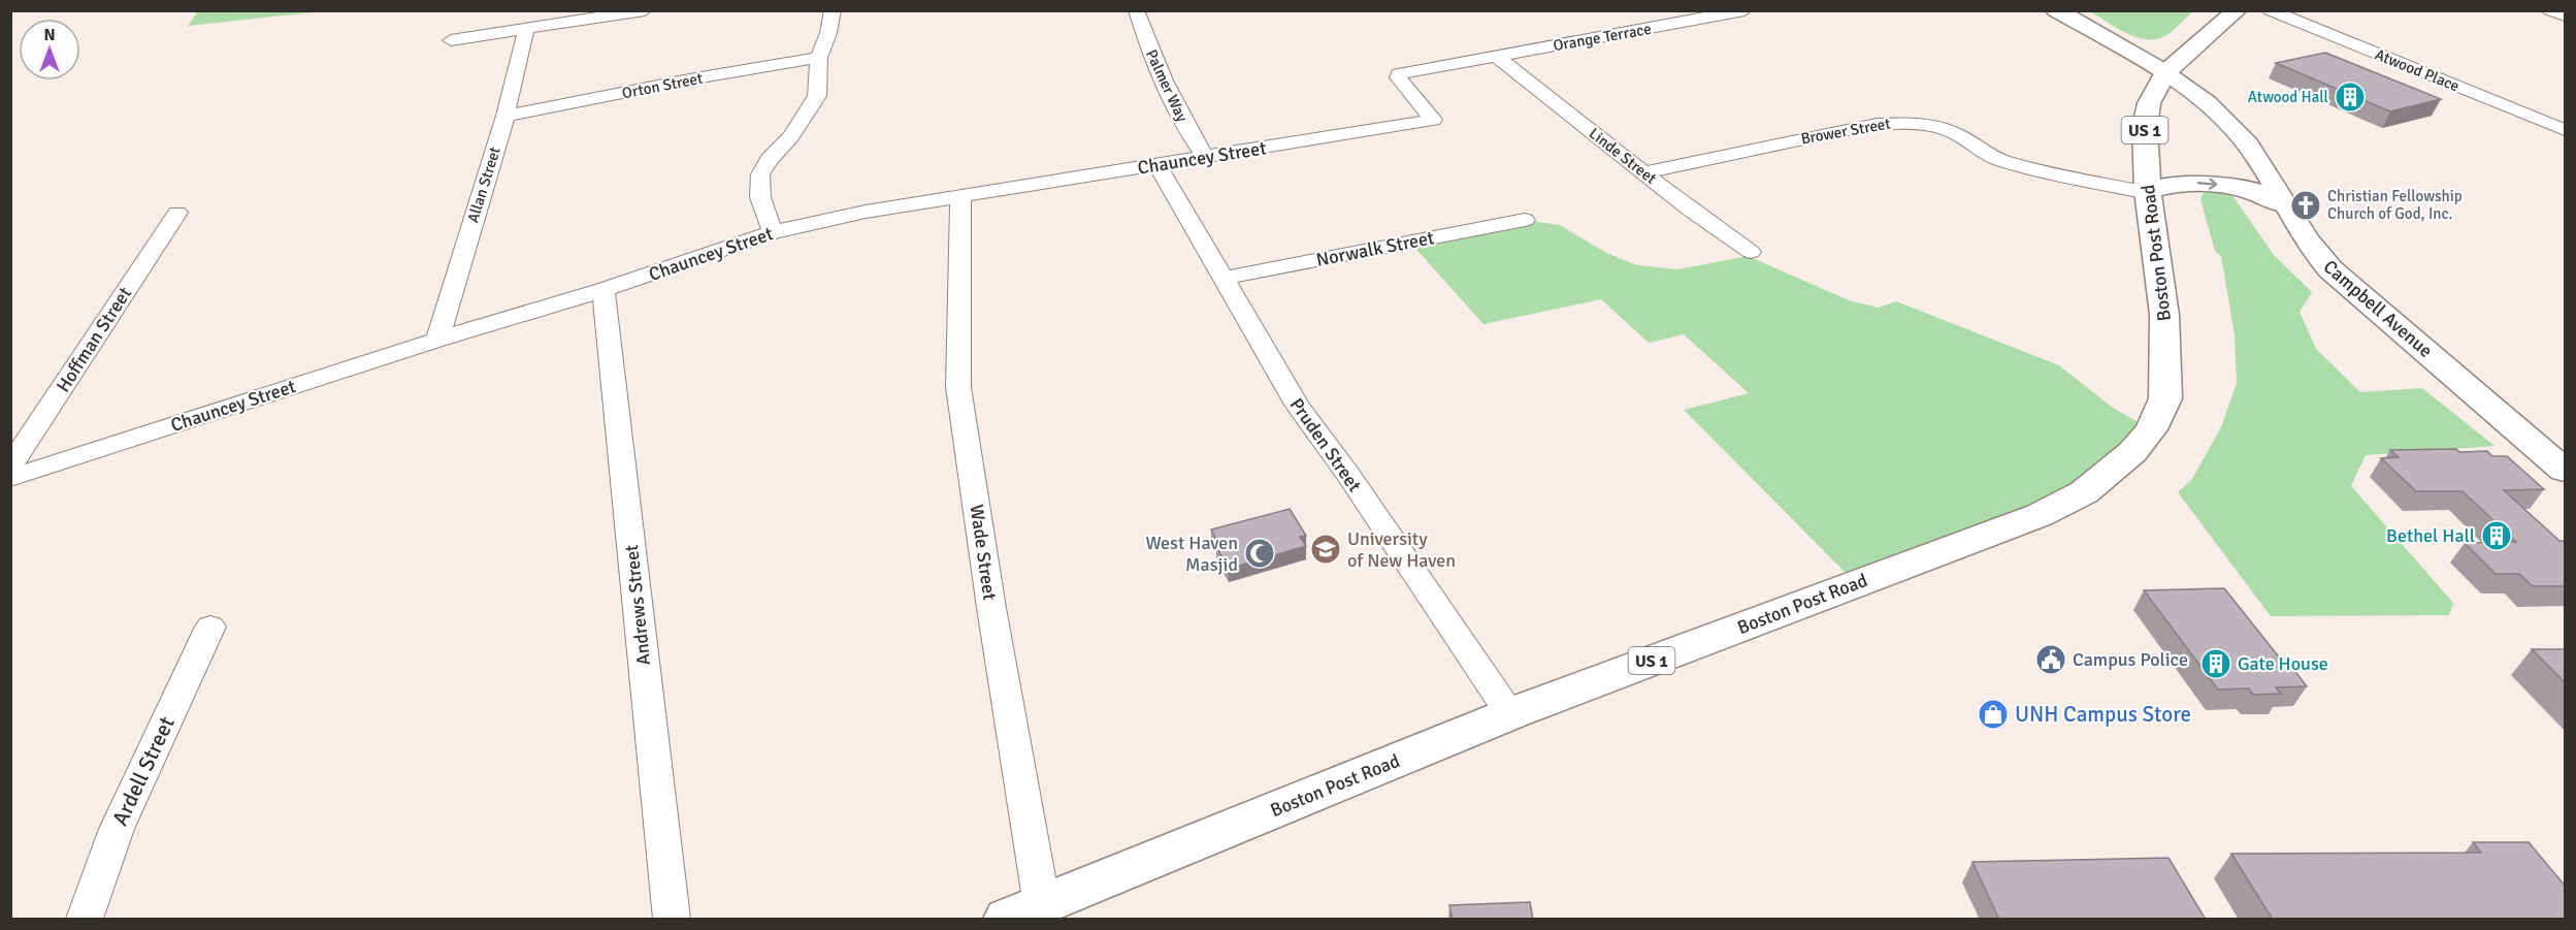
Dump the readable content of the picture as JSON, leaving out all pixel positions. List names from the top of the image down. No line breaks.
{"streets":{"main road":["US 1","Boston Post Road","Campbell Avenue"],"street":["Orange Terrace","Atwood Place","Orton Street","Palmer Way","Brower Street","Linde Street","Chauncey Street","Allan Street","Norwalk Street","Hoffman Street","Pruden Street","Wade Street","Andrews Street","Ardell Street"]},"crossings":[["Orange Terrace","Linde Street"],["Orange Terrace","Chauncey Street"],["Orton Street","Allan Street"],["Palmer Way","Chauncey Street"],["Brower Street","Linde Street"],["Brower Street","Boston Post Road"],["Linde Street","Chauncey Street"],["Chauncey Street","Allan Street"],["Chauncey Street","Pruden Street"],["Chauncey Street","Wade Street"],["Chauncey Street","Andrews Street"],["Norwalk Street","Pruden Street"],["Boston Post Road","Campbell Avenue"],["Boston Post Road","Pruden Street"],["Boston Post Road","Wade Street"]],"places":{"building":["Atwood Hall","Bethel Hall","Gate House"],"church":["Christian Fellowship Church of God, Inc."],"school or university":["University of New Haven"],"mosque":["West Haven Masjid"],"public building":["Campus Police"],"shop":["UNH Campus Store"]},"north":"top"}
